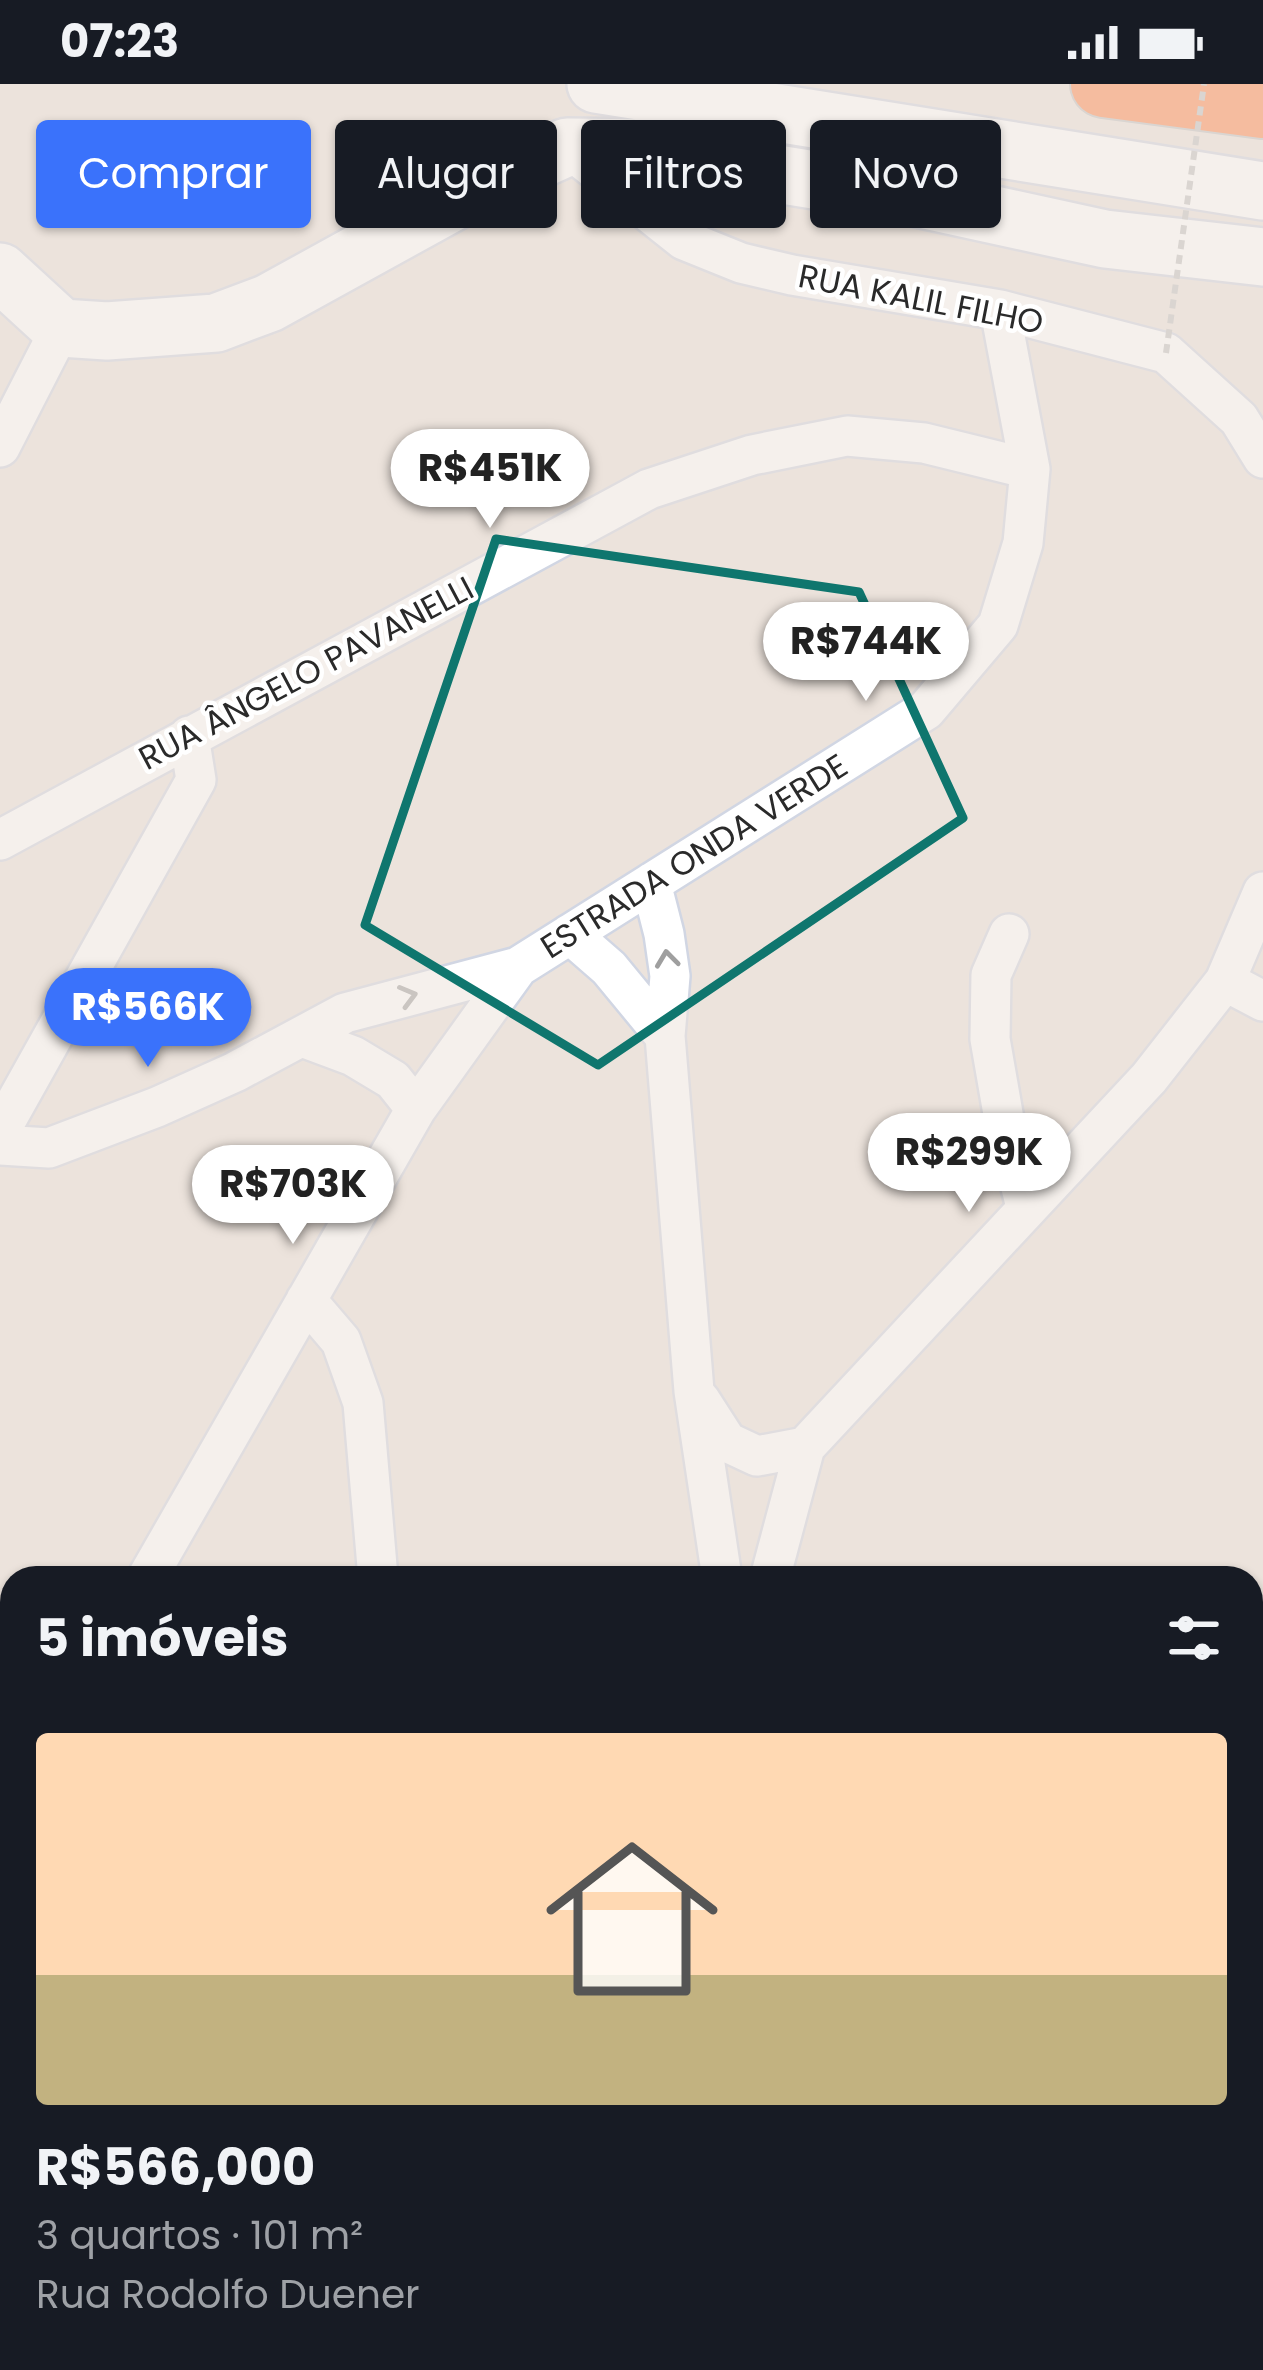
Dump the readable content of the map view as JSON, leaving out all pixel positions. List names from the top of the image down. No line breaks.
{"streets":{"street":["RUA KALIL FILHO","RUA ÂNGELO PAVANELLI","ESTRADA ONDA VERDE"]},"crossings":[["RUA KALIL FILHO","ESTRADA ONDA VERDE"],["RUA ÂNGELO PAVANELLI","ESTRADA ONDA VERDE"]],"page":{"status":"07:23","chip":["Comprar","Alugar","Filtros","Novo"],"price":["R$451K","R$744K","R$566K","R$299K","R$703K"],"heading":"5 imóveis","list":[{"name":"R$566,000","note":"3 quartos · 101 m² · Rua Rodolfo Duener"}]}}
